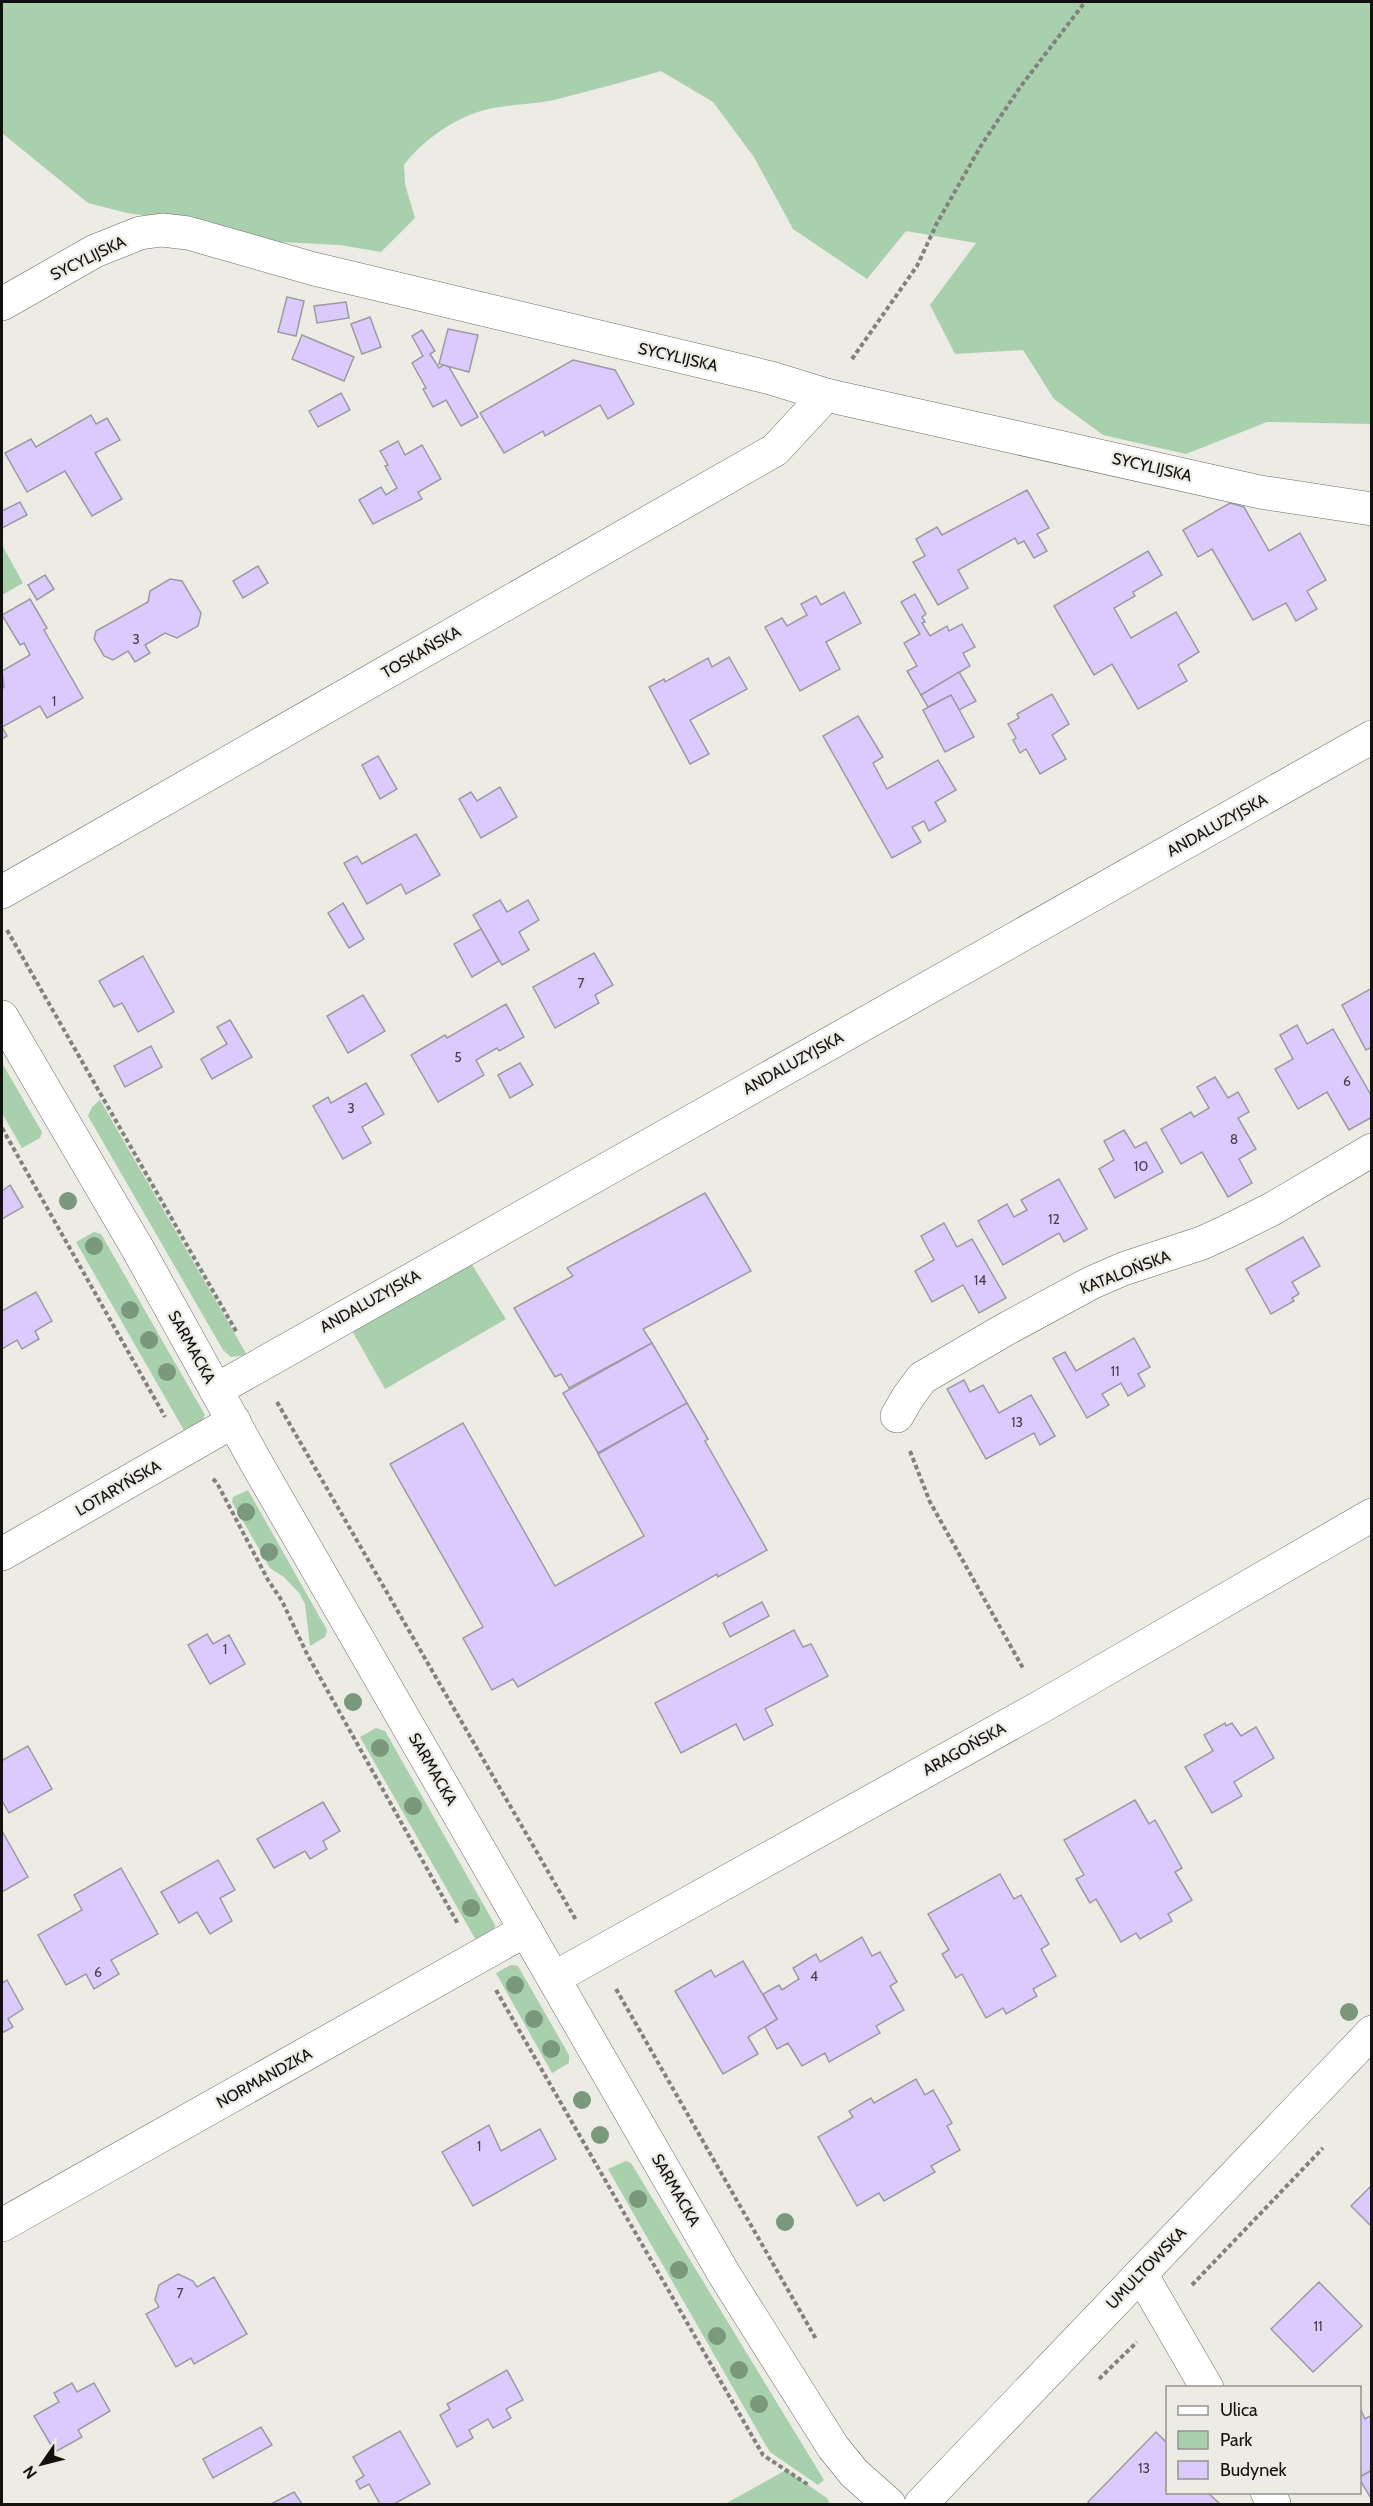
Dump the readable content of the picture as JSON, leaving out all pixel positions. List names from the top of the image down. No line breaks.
{"streets":{"street":["SYCYLIJSKA","TOSKAŃSKA","ANDALUZYJSKA","KATALOŃSKA","SARMACKA","LOTARYŃSKA","ARAGOŃSKA","NORMANDZKA","UMULTOWSKA"]},"crossings":[["SYCYLIJSKA","TOSKAŃSKA"],["ANDALUZYJSKA","SARMACKA"],["SARMACKA","LOTARYŃSKA"],["SARMACKA","ARAGOŃSKA"],["SARMACKA","NORMANDZKA"]],"house_numbers":["3","1","7","5","6","3","8","10","12","14","11","13","1","6","4","1","7","11","13"],"legend":["Ulica","Park","Budynek"],"north":"bottom left"}
